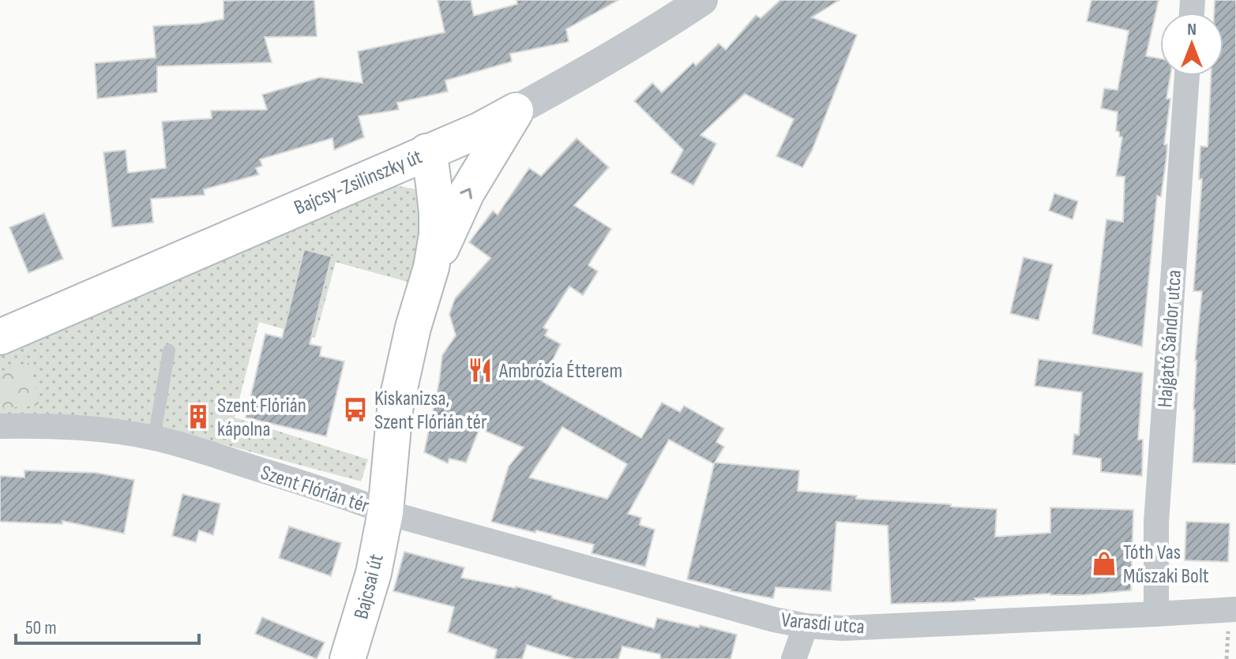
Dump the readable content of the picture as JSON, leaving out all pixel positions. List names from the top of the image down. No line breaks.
{"streets":{"main road":["Bajcsy-Zsilinszky út","Szent Flórián tér","Bajcsai út"],"street":["Hajgató Sándor utca","Varasdi utca"]},"crossings":[["Bajcsy-Zsilinszky út","Szent Flórián tér"],["Hajgató Sándor utca","Varasdi utca"],["Szent Flórián tér","Bajcsai út"],["Szent Flórián tér","Varasdi utca"],["Bajcsai út","Varasdi utca"]],"places":{"restaurant":["Ambrózia Étterem"],"bus stop":["Kiskanizsa, Szent Flórián tér"],"building":["Szent Flórián kápolna"],"shop":["Tóth Vas Műszaki Bolt"]},"scale_bar":"50 m","north":"top"}
